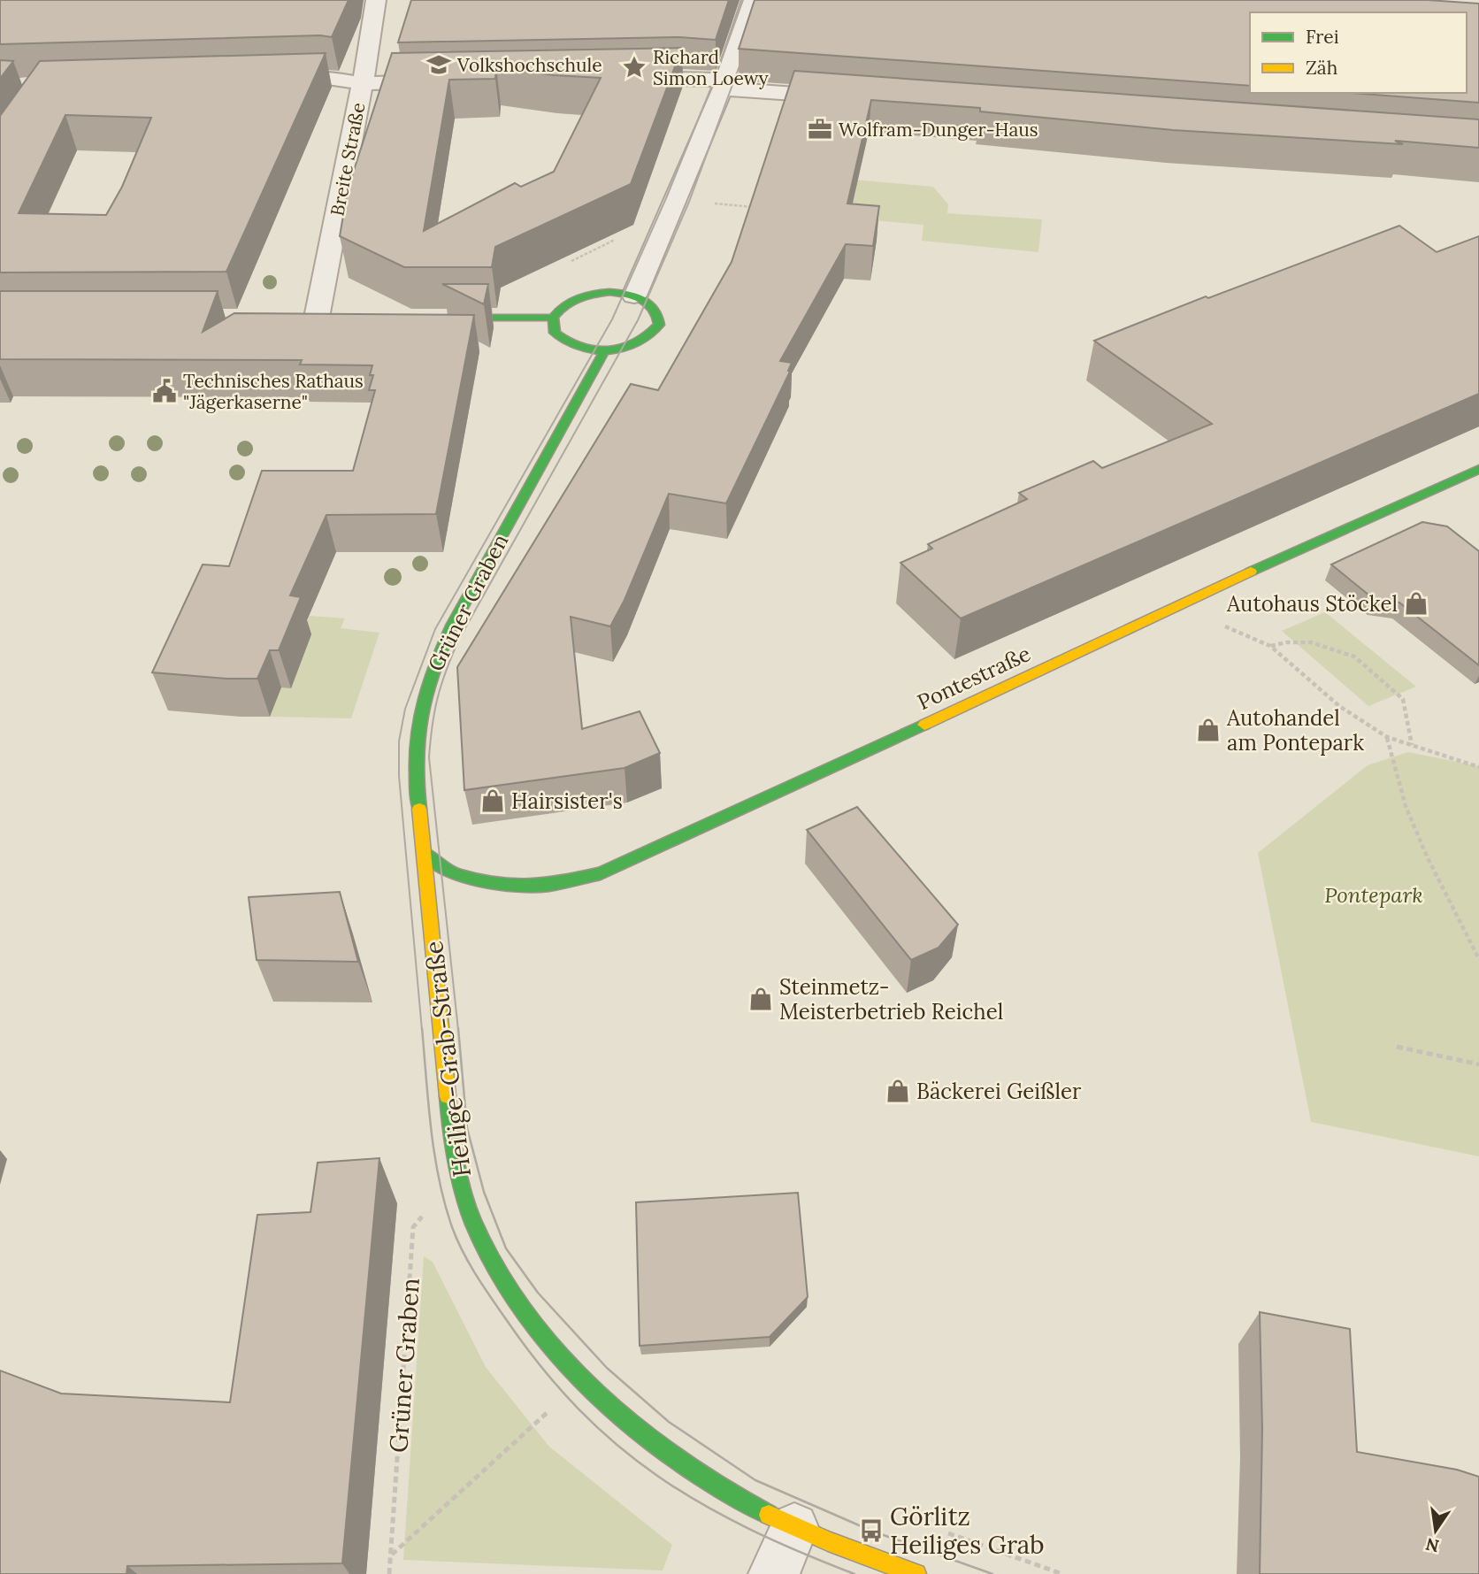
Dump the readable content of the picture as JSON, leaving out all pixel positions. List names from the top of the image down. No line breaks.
{"streets":{"street":["Breite Straße","Grüner Graben","Pontestraße","Heilige-Grab-Straße"]},"crossings":[["Grüner Graben","Pontestraße"],["Grüner Graben","Heilige-Grab-Straße"],["Pontestraße","Heilige-Grab-Straße"]],"parks":["Pontepark"],"places":{"school or university":["Volkshochschule"],"place":["Richard Simon Loewy"],"office":["Wolfram-Dunger-Haus"],"public building":["Technisches Rathaus \"Jägerkaserne\""],"shop":["Autohaus Stöckel","Autohandel am Pontepark","Hairsister's","Steinmetz- Meisterbetrieb Reichel","Bäckerei Geißler"],"bus stop":["Görlitz Heiliges Grab"]},"legend":["Frei","Zäh"],"north":"bottom"}
